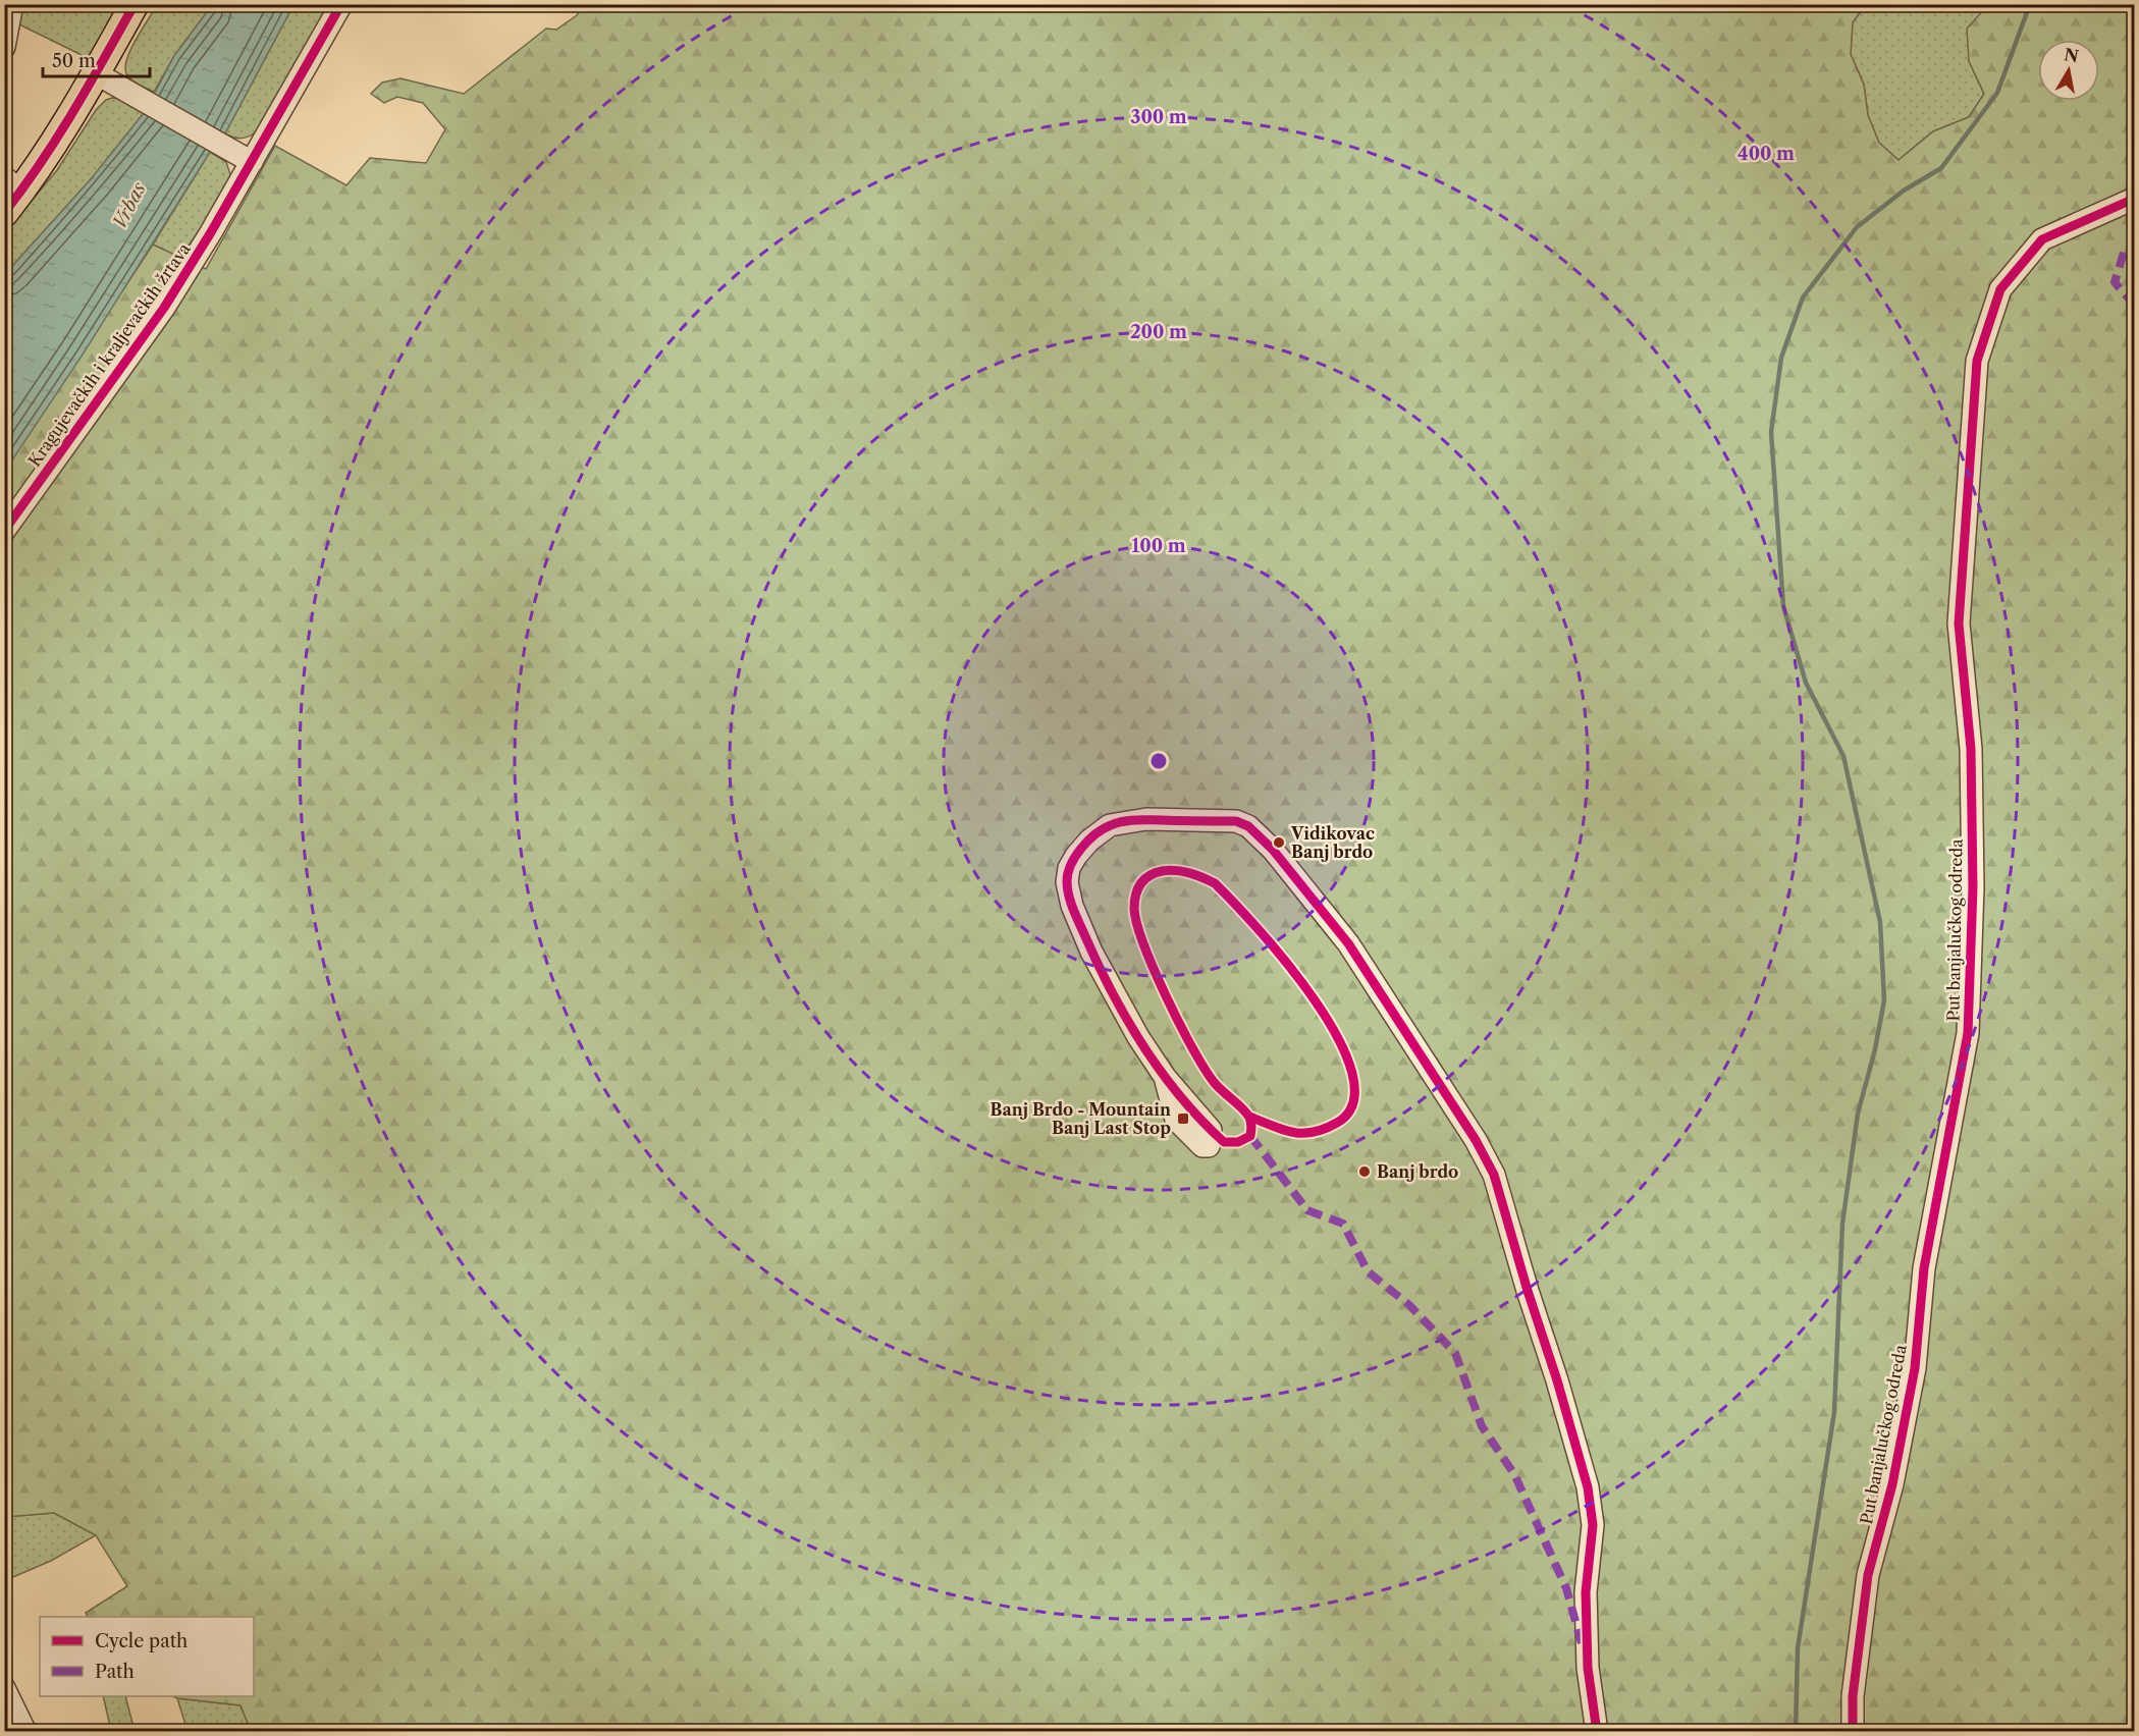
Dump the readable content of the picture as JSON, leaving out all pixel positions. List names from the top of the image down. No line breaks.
{"streets":{"street":["Kragujevačkih i kraljevačkih žrtava","Put banjalučkog odreda"]},"water":["Vrbas"],"places":{"other":["Vidikovac Banj brdo","Banj brdo"],"transit":["Banj Brdo - Mountain Banj Last Stop"]},"legend":["Cycle path","Path"],"scale_bar":"50 m","north":"top","rings":["300 m","400 m","200 m","100 m"]}
